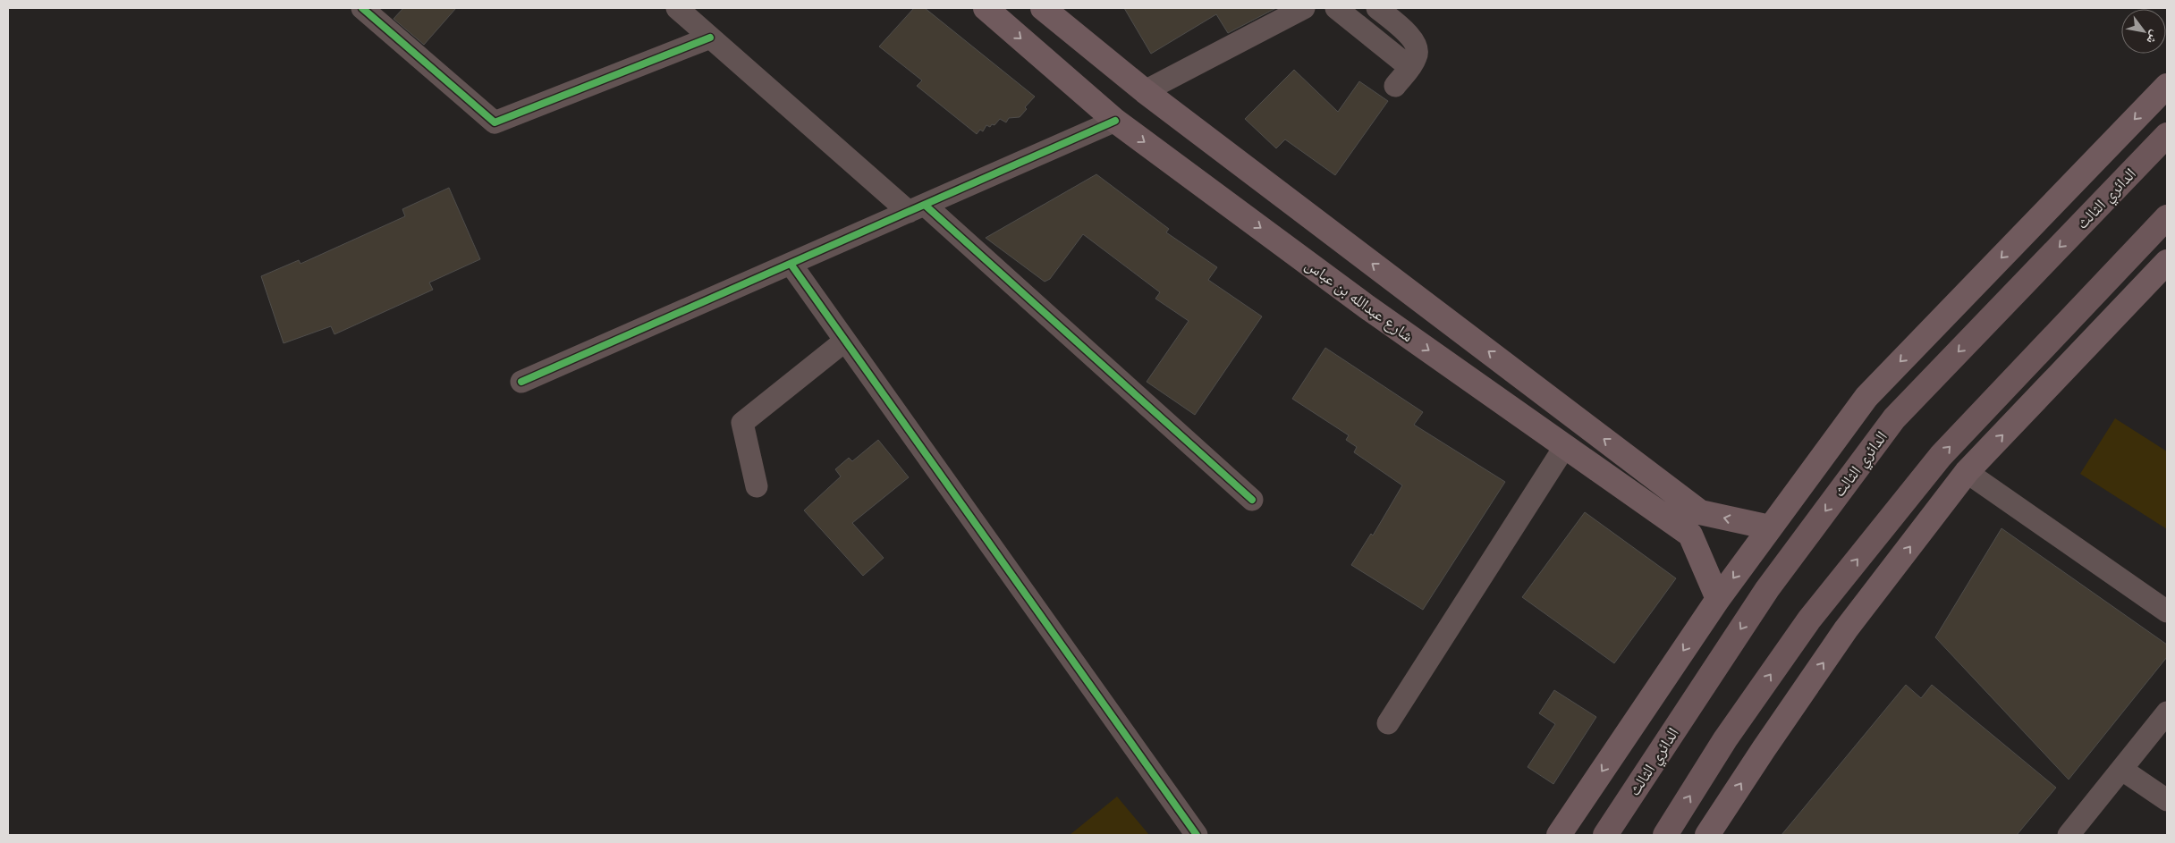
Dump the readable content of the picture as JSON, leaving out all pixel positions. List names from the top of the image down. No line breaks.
{"streets":{"highway":["الدائري الثالث"],"main road":["شارع عبدالله بن عباس"]},"north":"bottom right"}
